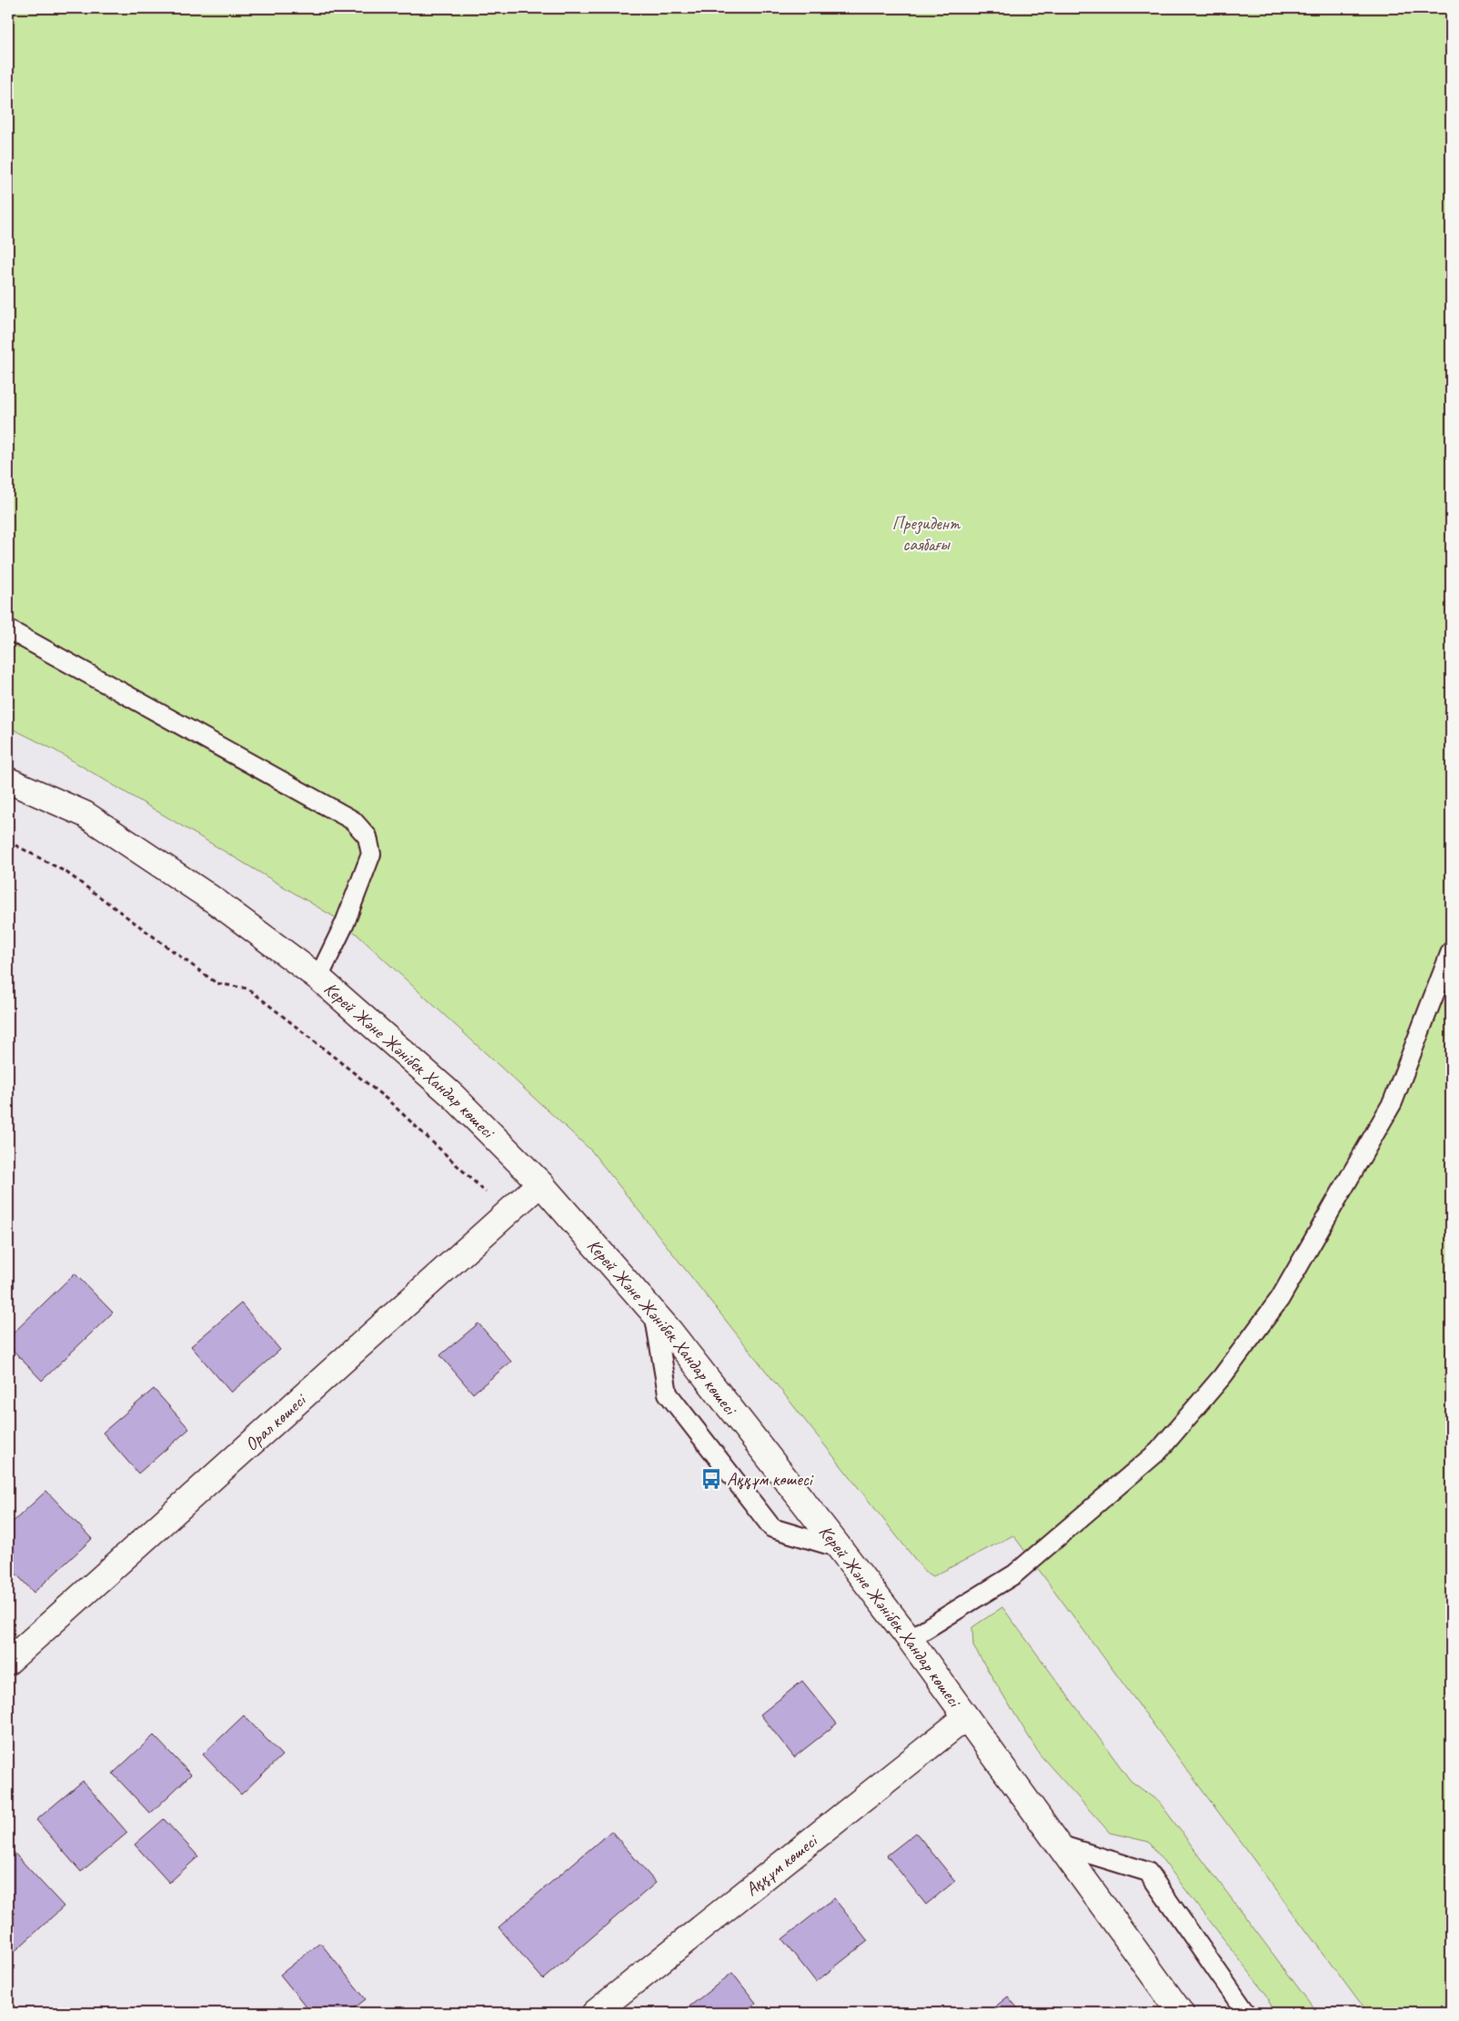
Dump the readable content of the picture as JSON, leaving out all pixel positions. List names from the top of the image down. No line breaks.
{"streets":{"main road":["Керей Және Жәнібек Хандар көшесі","Орал көшесі","Аққұм көшесі"]},"crossings":[["Керей Және Жәнібек Хандар көшесі","Орал көшесі"],["Керей Және Жәнібек Хандар көшесі","Аққұм көшесі"]],"parks":["Президент саябағы"],"places":{"bus stop":["Аққұм көшесі"]}}
